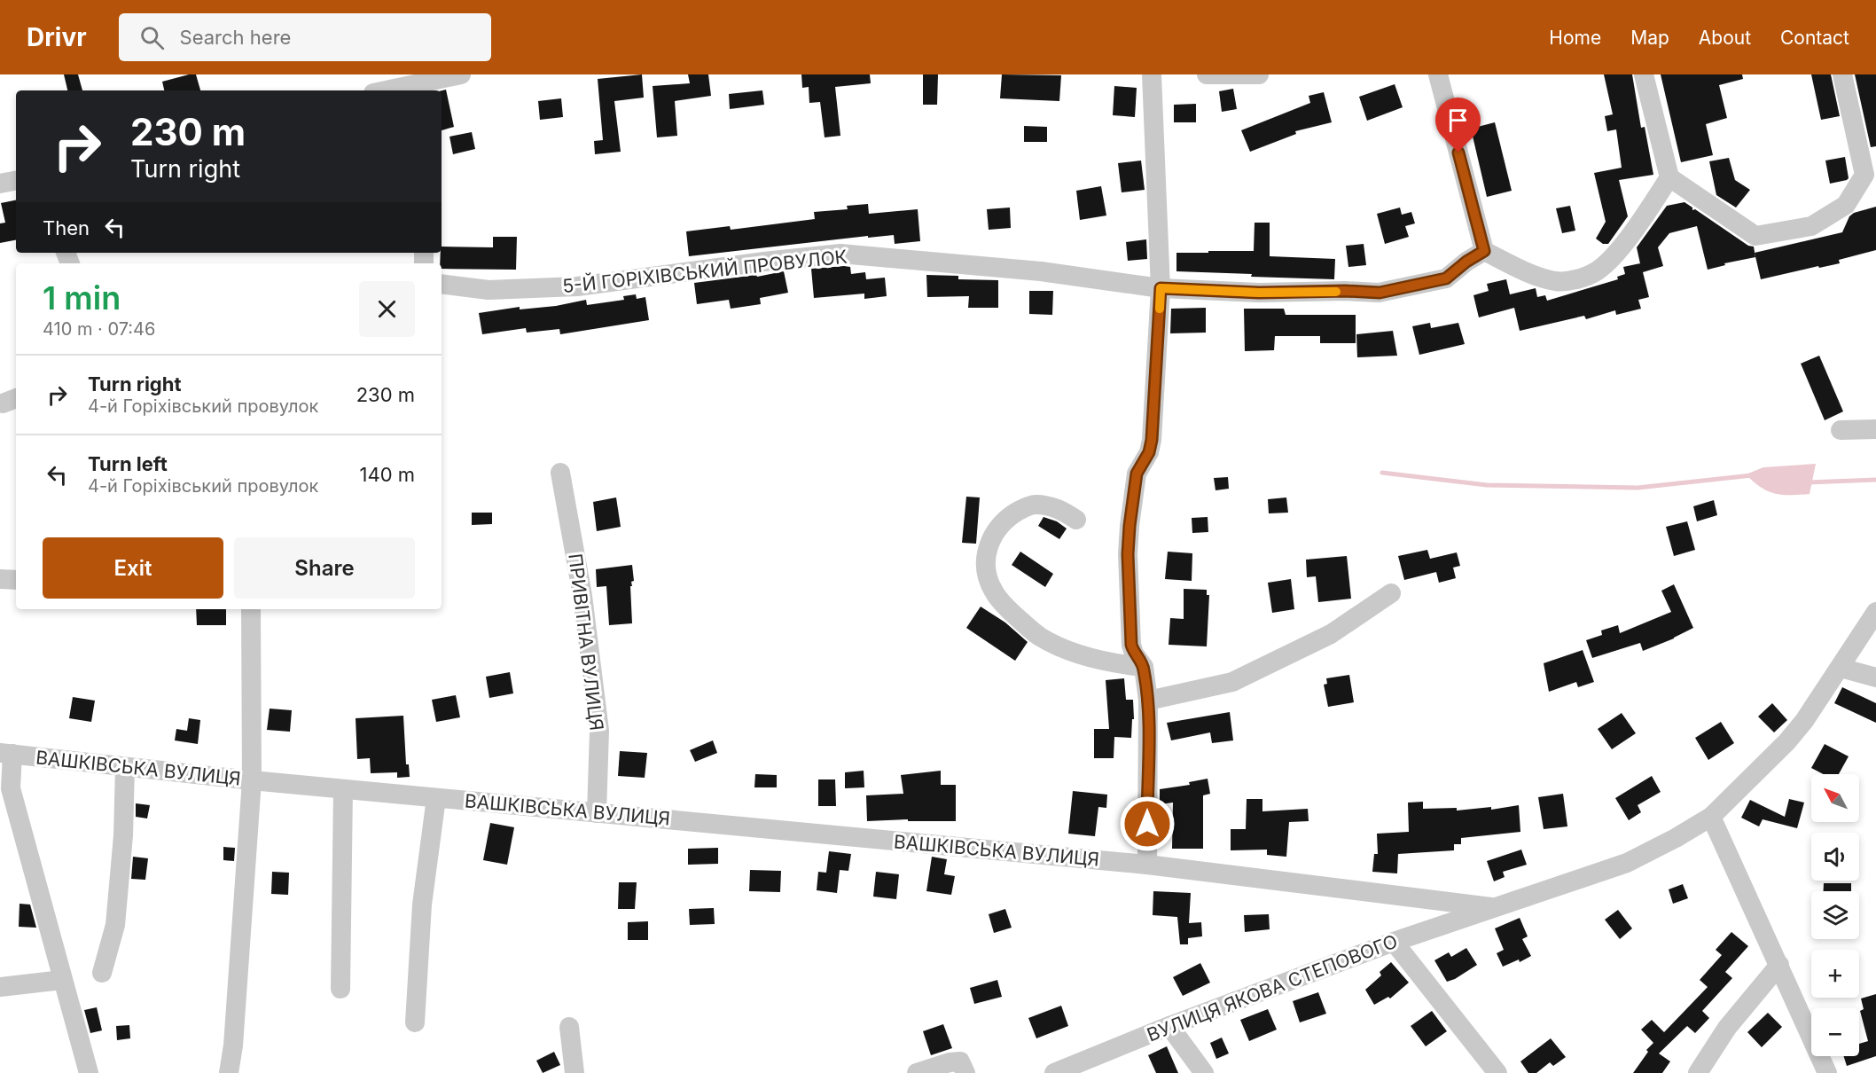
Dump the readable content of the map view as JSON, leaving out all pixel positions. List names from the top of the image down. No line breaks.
{"streets":{"street":["5-Й ГОРІХІВСЬКИЙ ПРОВУЛОК","ПРИВІТНА ВУЛИЦЯ","ВАШКІВСЬКА ВУЛИЦЯ","ВУЛИЦЯ ЯКОВА СТЕПОВОГО"]},"crossings":[["ПРИВІТНА ВУЛИЦЯ","ВАШКІВСЬКА ВУЛИЦЯ"],["ВАШКІВСЬКА ВУЛИЦЯ","ВУЛИЦЯ ЯКОВА СТЕПОВОГО"]],"north":"top left","page":{"header":"Drivr","search":"Search here","nav":["Home","Map","About","Contact"],"turn":["230 m","Turn right"],"then":"Then","heading":["1 min","410 m · 07:46"],"list":[{"name":"Turn right","note":"4-й Горіхівський провулок","value":"230 m"},{"name":"Turn left","note":"4-й Горіхівський провулок","value":"140 m"}],"buttons":["Exit","Share"],"map_buttons":["+","−"]}}
